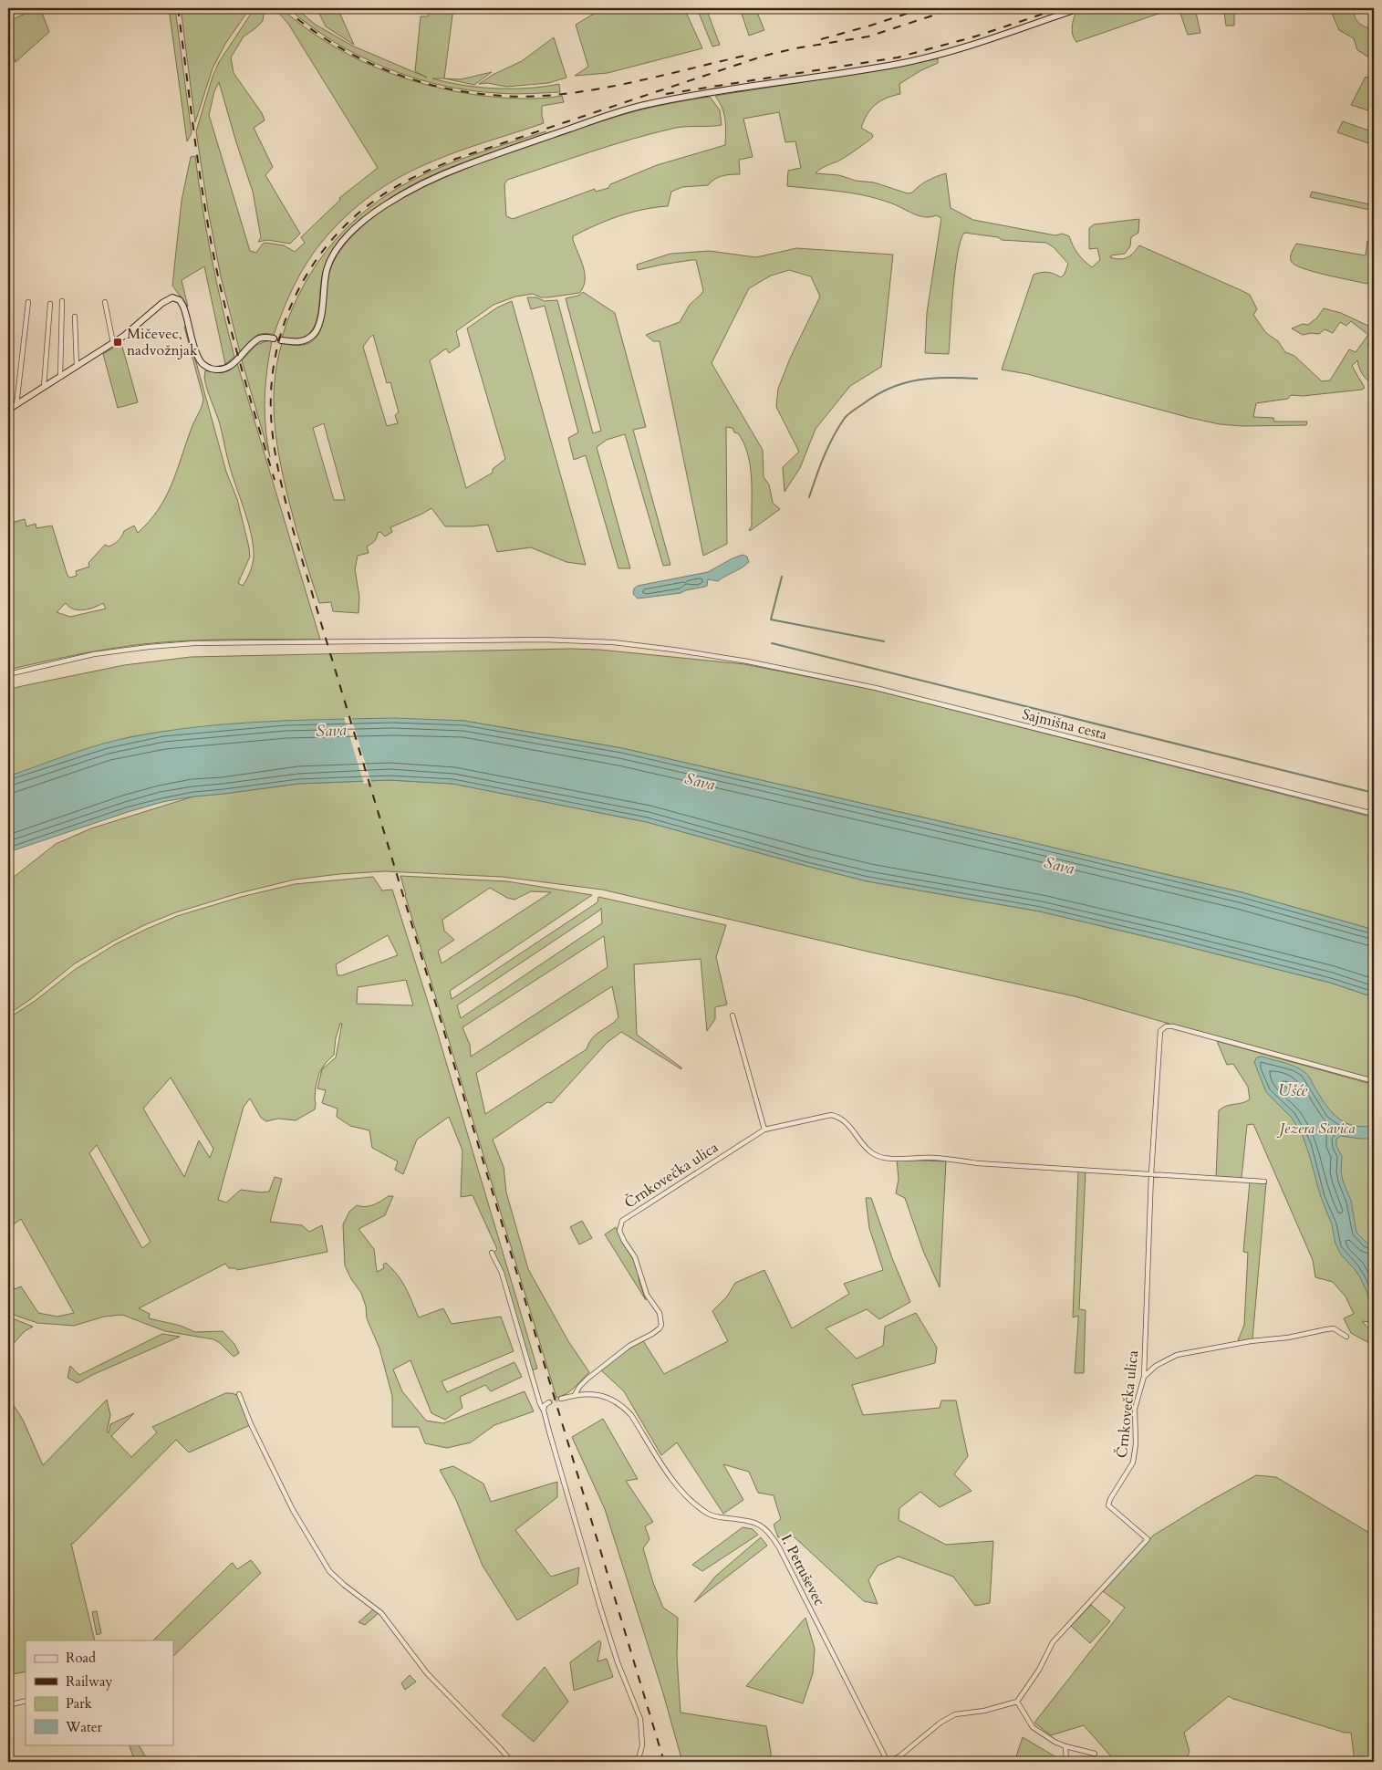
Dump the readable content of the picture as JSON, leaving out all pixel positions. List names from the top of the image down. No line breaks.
{"streets":{"street":["Sajmišna cesta","Črnkovečka ulica","I. Petruševec"]},"crossings":[["Črnkovečka ulica","I. Petruševec"]],"water":["Sava","Ušće"],"parks":["Jezera Savica"],"places":{"transit":["Mičevec, nadvožnjak"]},"legend":["Road","Railway","Park","Water"]}
